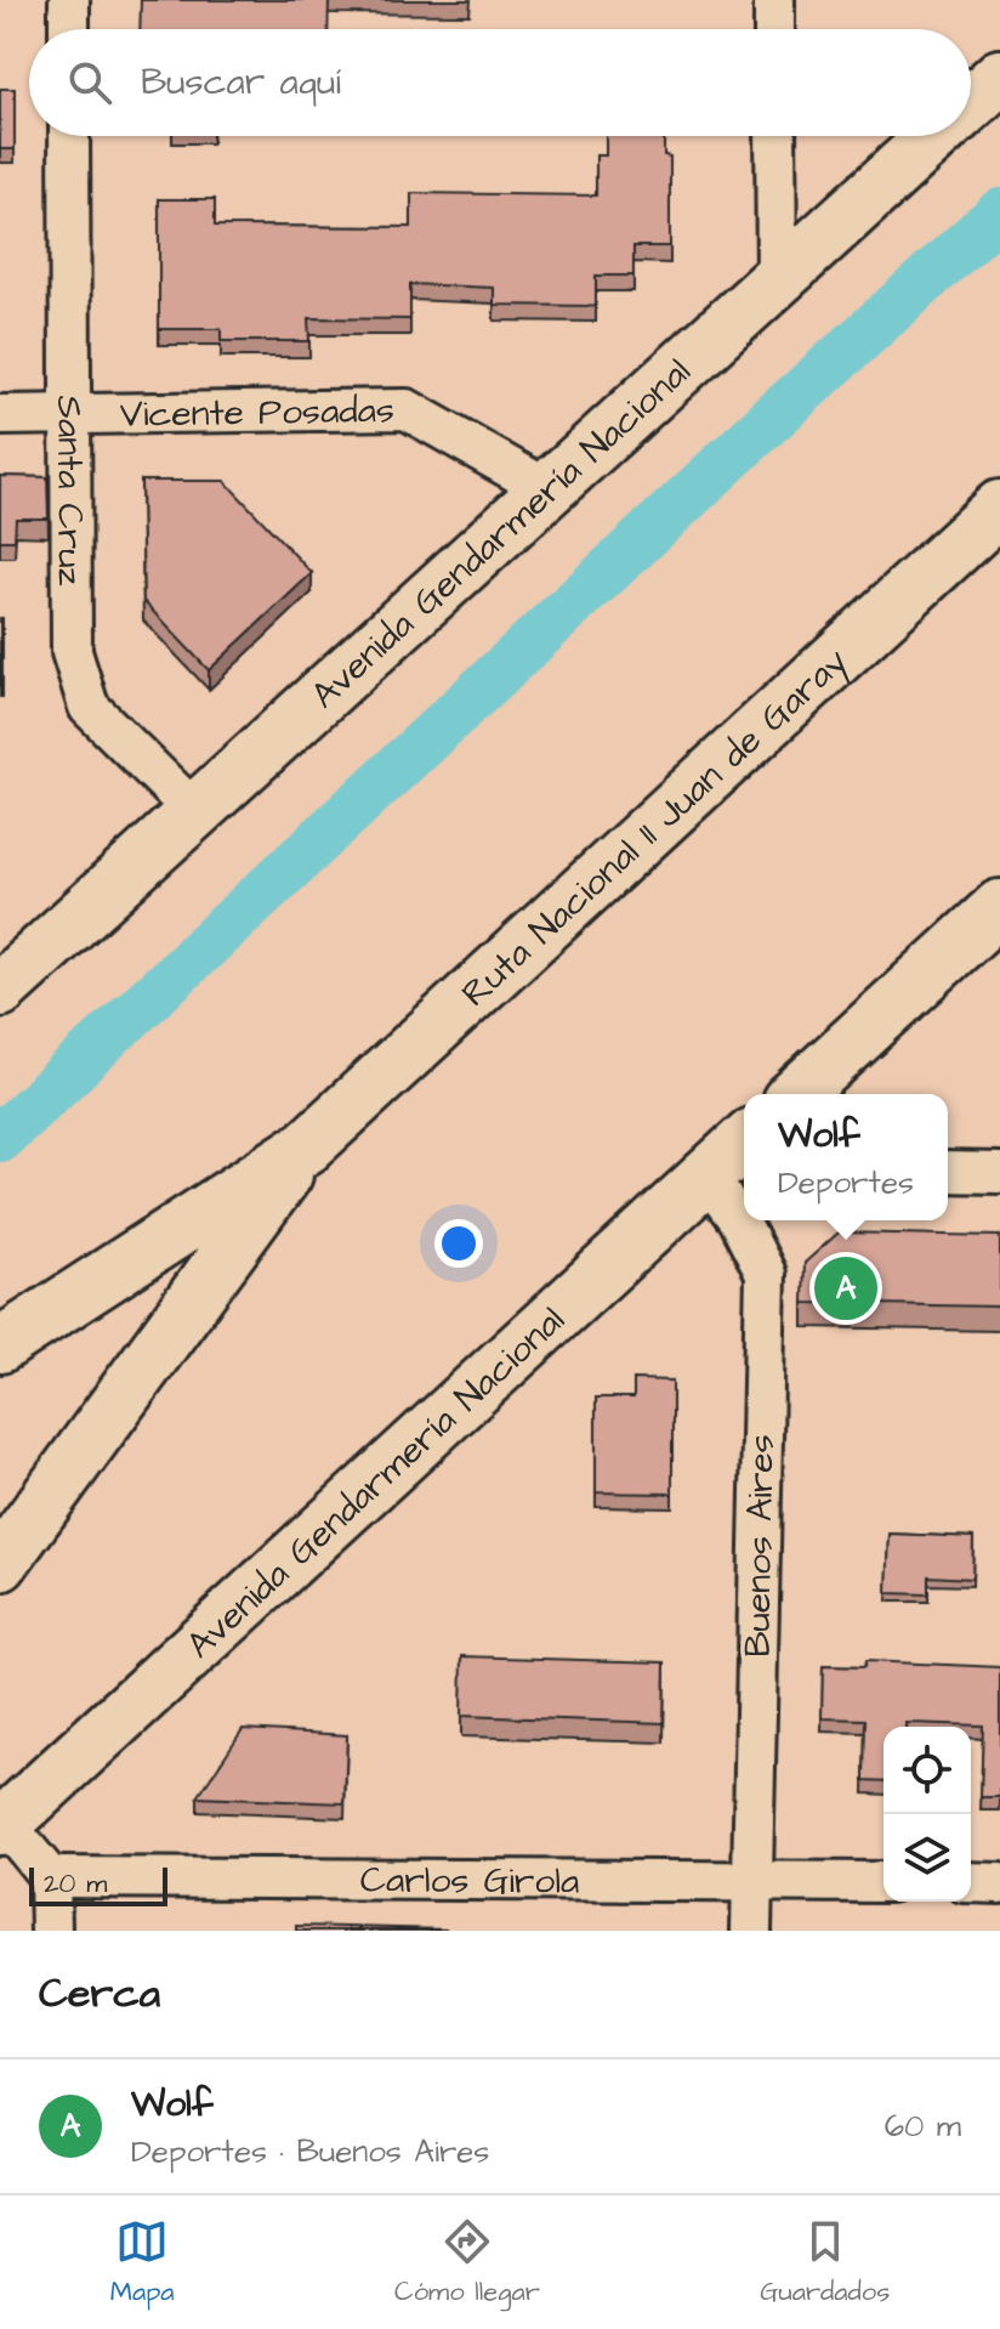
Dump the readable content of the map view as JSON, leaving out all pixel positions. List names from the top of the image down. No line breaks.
{"streets":{"main road":["Avenida Gendarmería Nacional","Ruta Nacional 11 Juan de Garay"],"street":["Vicente Posadas","Santa Cruz","Buenos Aires","Carlos Girola"]},"crossings":[["Vicente Posadas","Santa Cruz"],["Vicente Posadas","Avenida Gendarmería Nacional"],["Santa Cruz","Avenida Gendarmería Nacional"],["Avenida Gendarmería Nacional","Buenos Aires"],["Buenos Aires","Carlos Girola"]],"scale_bar":"20 m","page":{"search":"Buscar aquí","popup":["Wolf","Deportes"],"pins":"A","scale":"20 m","heading":"Cerca","list":[{"mark":"A","name":"Wolf","note":"Deportes · Buenos Aires","value":"60 m"}],"nav":["Mapa","Cómo llegar","Guardados"]}}
